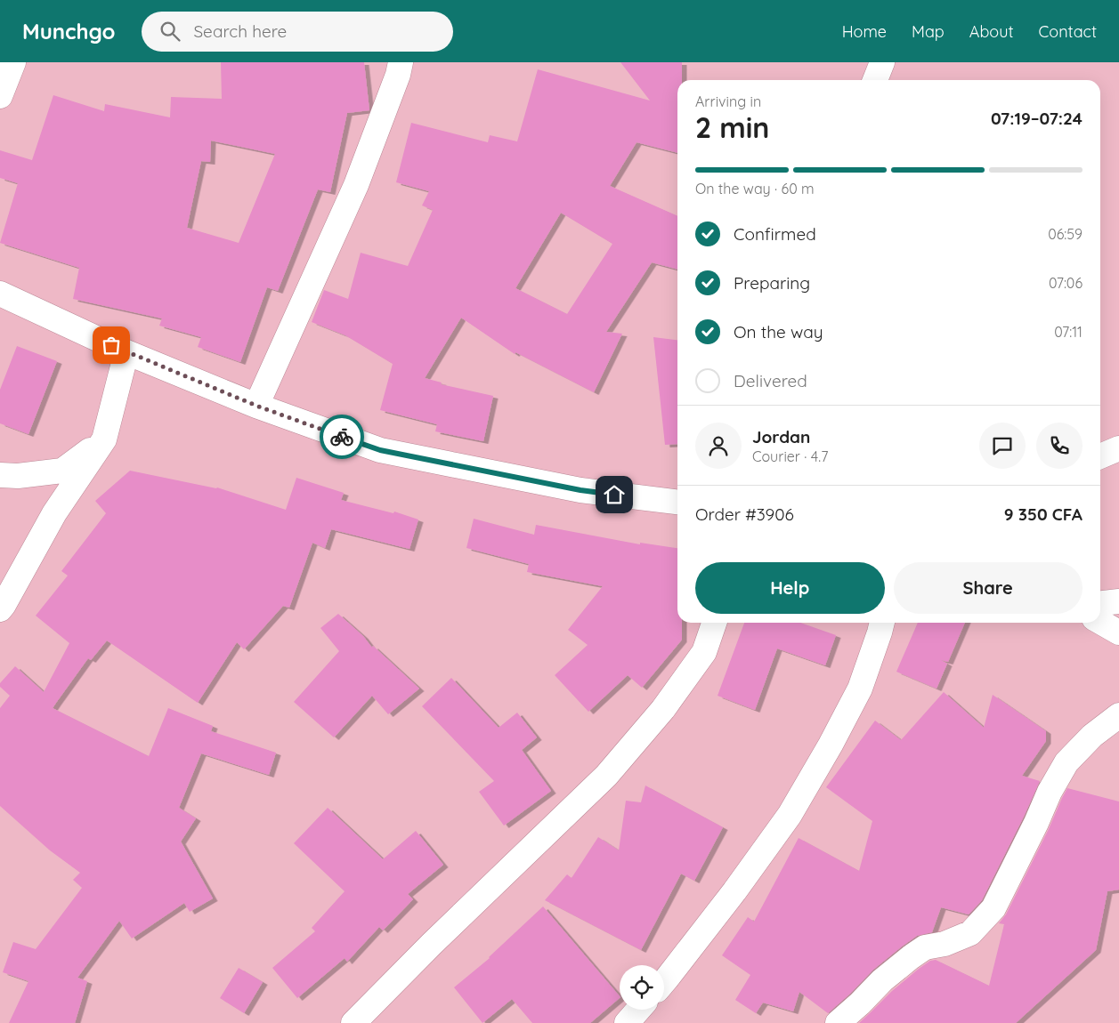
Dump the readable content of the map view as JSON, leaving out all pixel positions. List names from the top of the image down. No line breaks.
{"page":{"header":"Munchgo","search":"Search here","nav":["Home","Map","About","Contact"],"heading":["2 min","Arriving in","07:19–07:24"],"panel":["Jordan","Courier · 4.7","Order #3906","9 350 CFA"],"bar":"On the way · 60 m","list":[["Confirmed","06:59"],["Preparing","07:06"],["On the way","07:11"],"Delivered"],"buttons":["Help","Share"]}}
